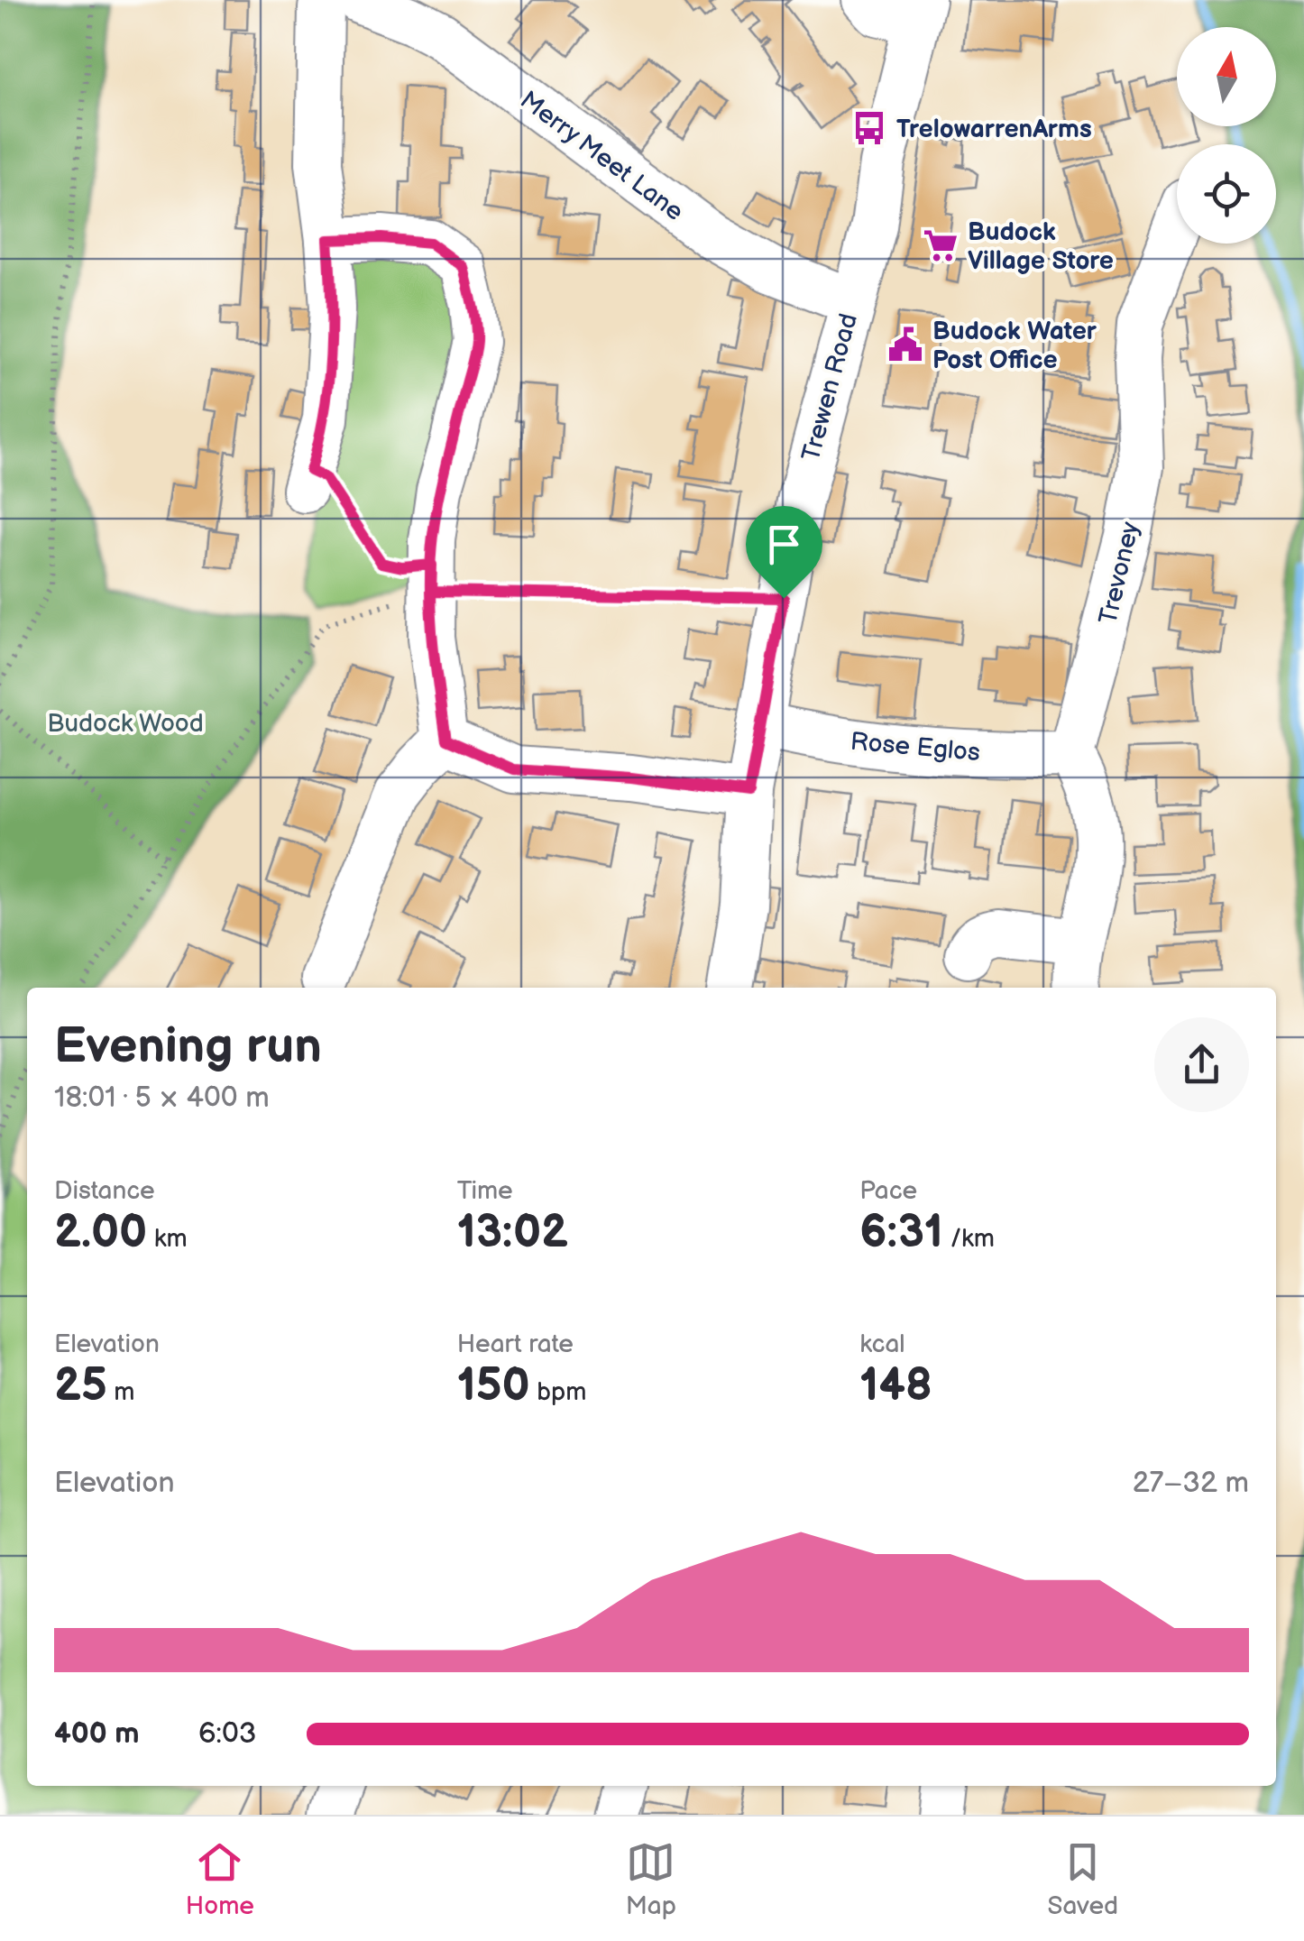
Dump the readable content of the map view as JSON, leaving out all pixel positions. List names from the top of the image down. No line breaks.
{"streets":{"street":["Merry Meet Lane","Trewen Road","Trevoney","Rose Eglos"]},"crossings":[["Merry Meet Lane","Trewen Road"],["Trewen Road","Rose Eglos"],["Trevoney","Rose Eglos"]],"parks":["Budock Wood"],"places":{"bus stop":["TrelowarrenArms"],"supermarket":["Budock Village Store"],"public building":["Budock Water Post Office"]},"north":"top","page":{"heading":["Evening run","18:01 · 5 × 400 m"],"stats":[["Distance","2.00 km"],["Time","13:02"],["Pace","6:31 /km"],["Elevation","25 m"],["Heart rate","150 bpm"],["kcal","148"]],"chart":["Elevation","27–32 m"],"list":[{"name":"400 m","note":"6:03"}],"tabs":["Home","Map","Saved"]}}
